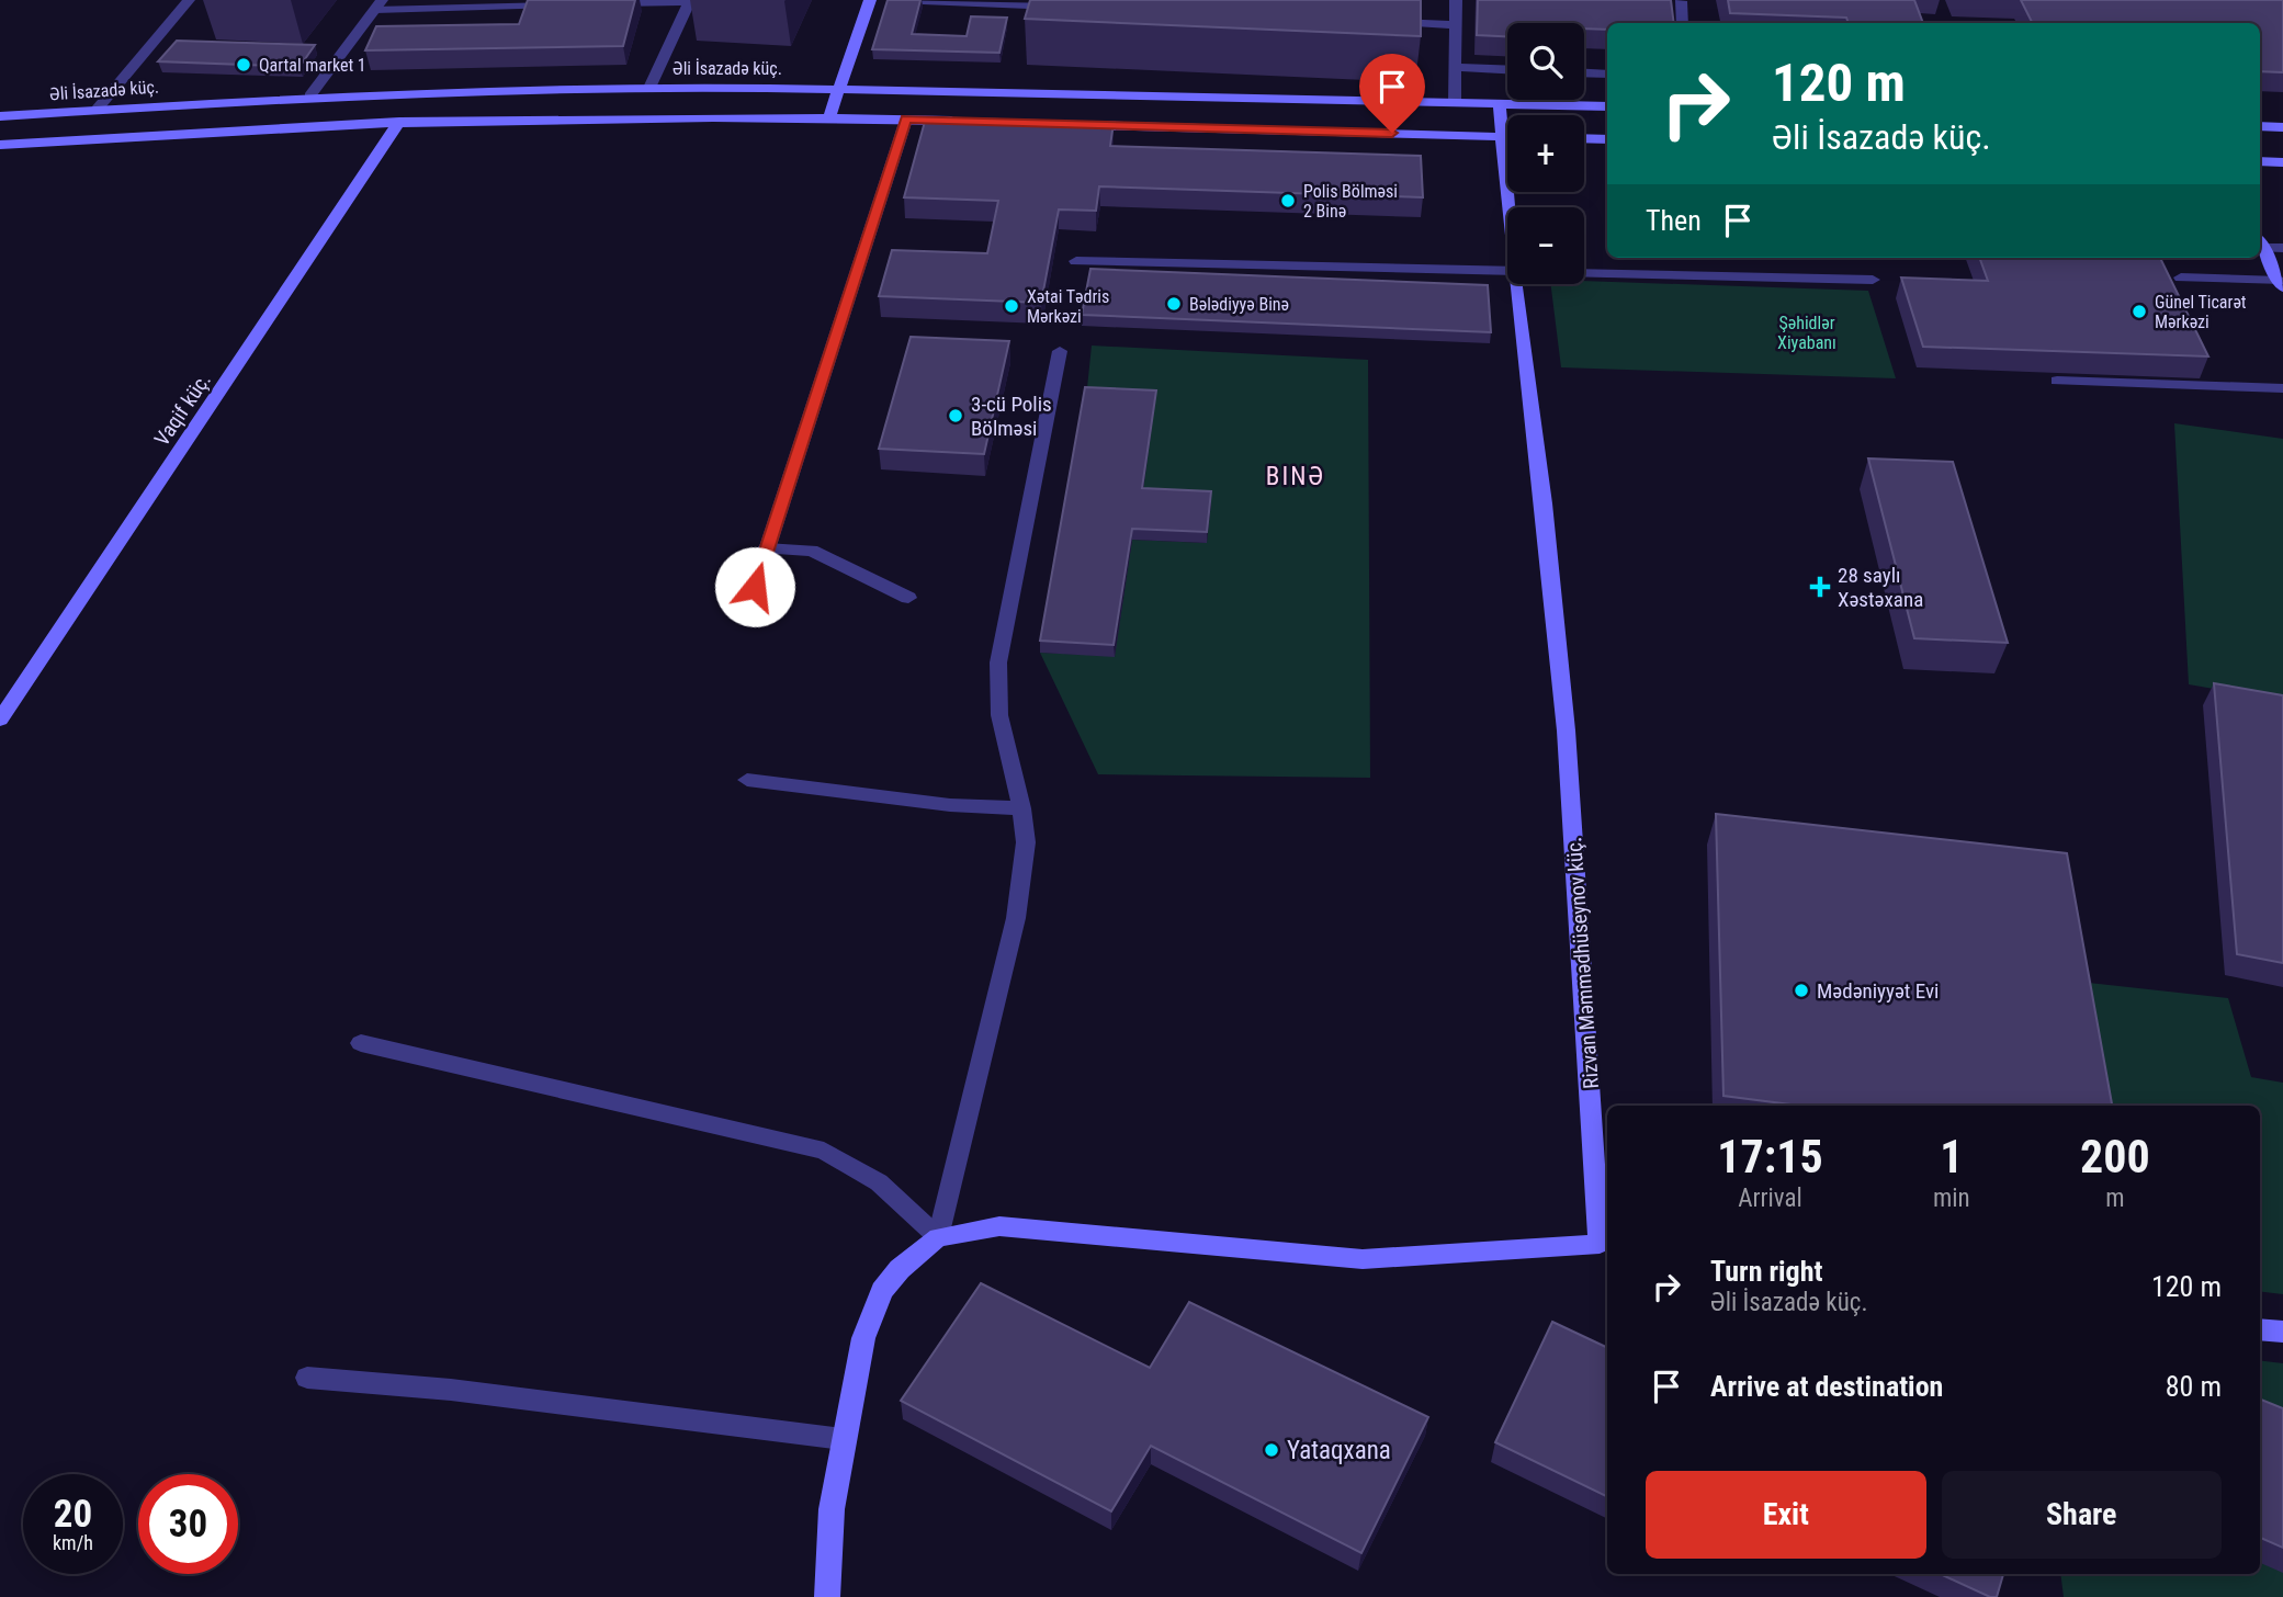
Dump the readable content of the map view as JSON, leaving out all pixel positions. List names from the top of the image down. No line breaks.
{"streets":{"main road":["Əli İsazadə küç.","Vaqif küç.","Rizvan Məmmədhüseynov küç."]},"crossings":[["Əli İsazadə küç.","Rizvan Məmmədhüseynov küç."]],"districts":["BINƏ"],"parks":["Şəhidlər Xiyabanı"],"places":{"other":["Qartal market 1","Polis Bölməsi 2 Binə","Bələdiyyə Binə","Xətai Tədris Mərkəzi","Günel Ticarət Mərkəzi","3-cü Polis Bölməsi","Mədəniyyət Evi","Yataqxana"],"health":["28 saylı Xəstəxana"]},"page":{"map_buttons":["+","−"],"turn":["120 m","Əli İsazadə küç."],"then":"Then","eta":["17:15","Arrival","1","min","200","m"],"list":[{"name":"Turn right","note":"Əli İsazadə küç.","value":"120 m"},{"name":"Arrive at destination","value":"80 m"}],"buttons":["Exit","Share"],"speed":"20 km/h","limit":"30"}}
